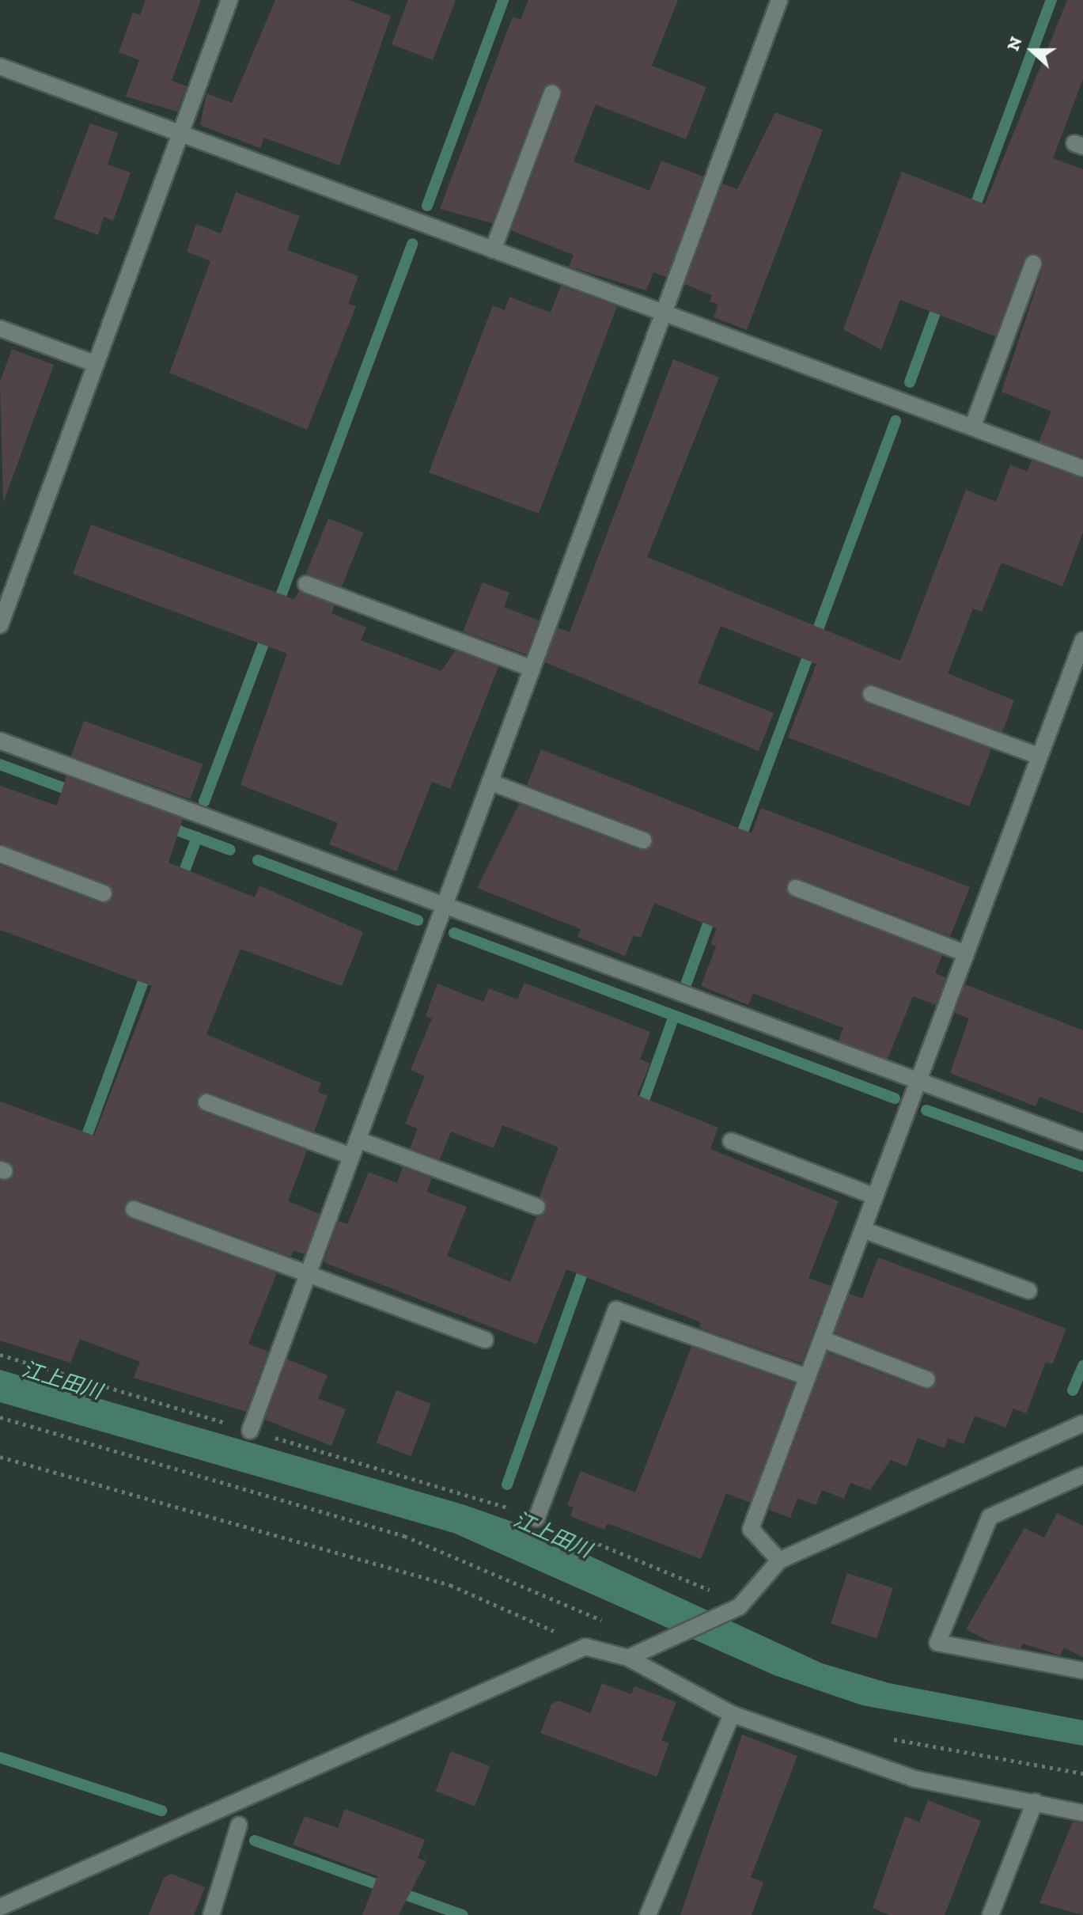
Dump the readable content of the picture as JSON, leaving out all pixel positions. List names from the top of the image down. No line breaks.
{"water":["江上田川"],"north":"left"}
